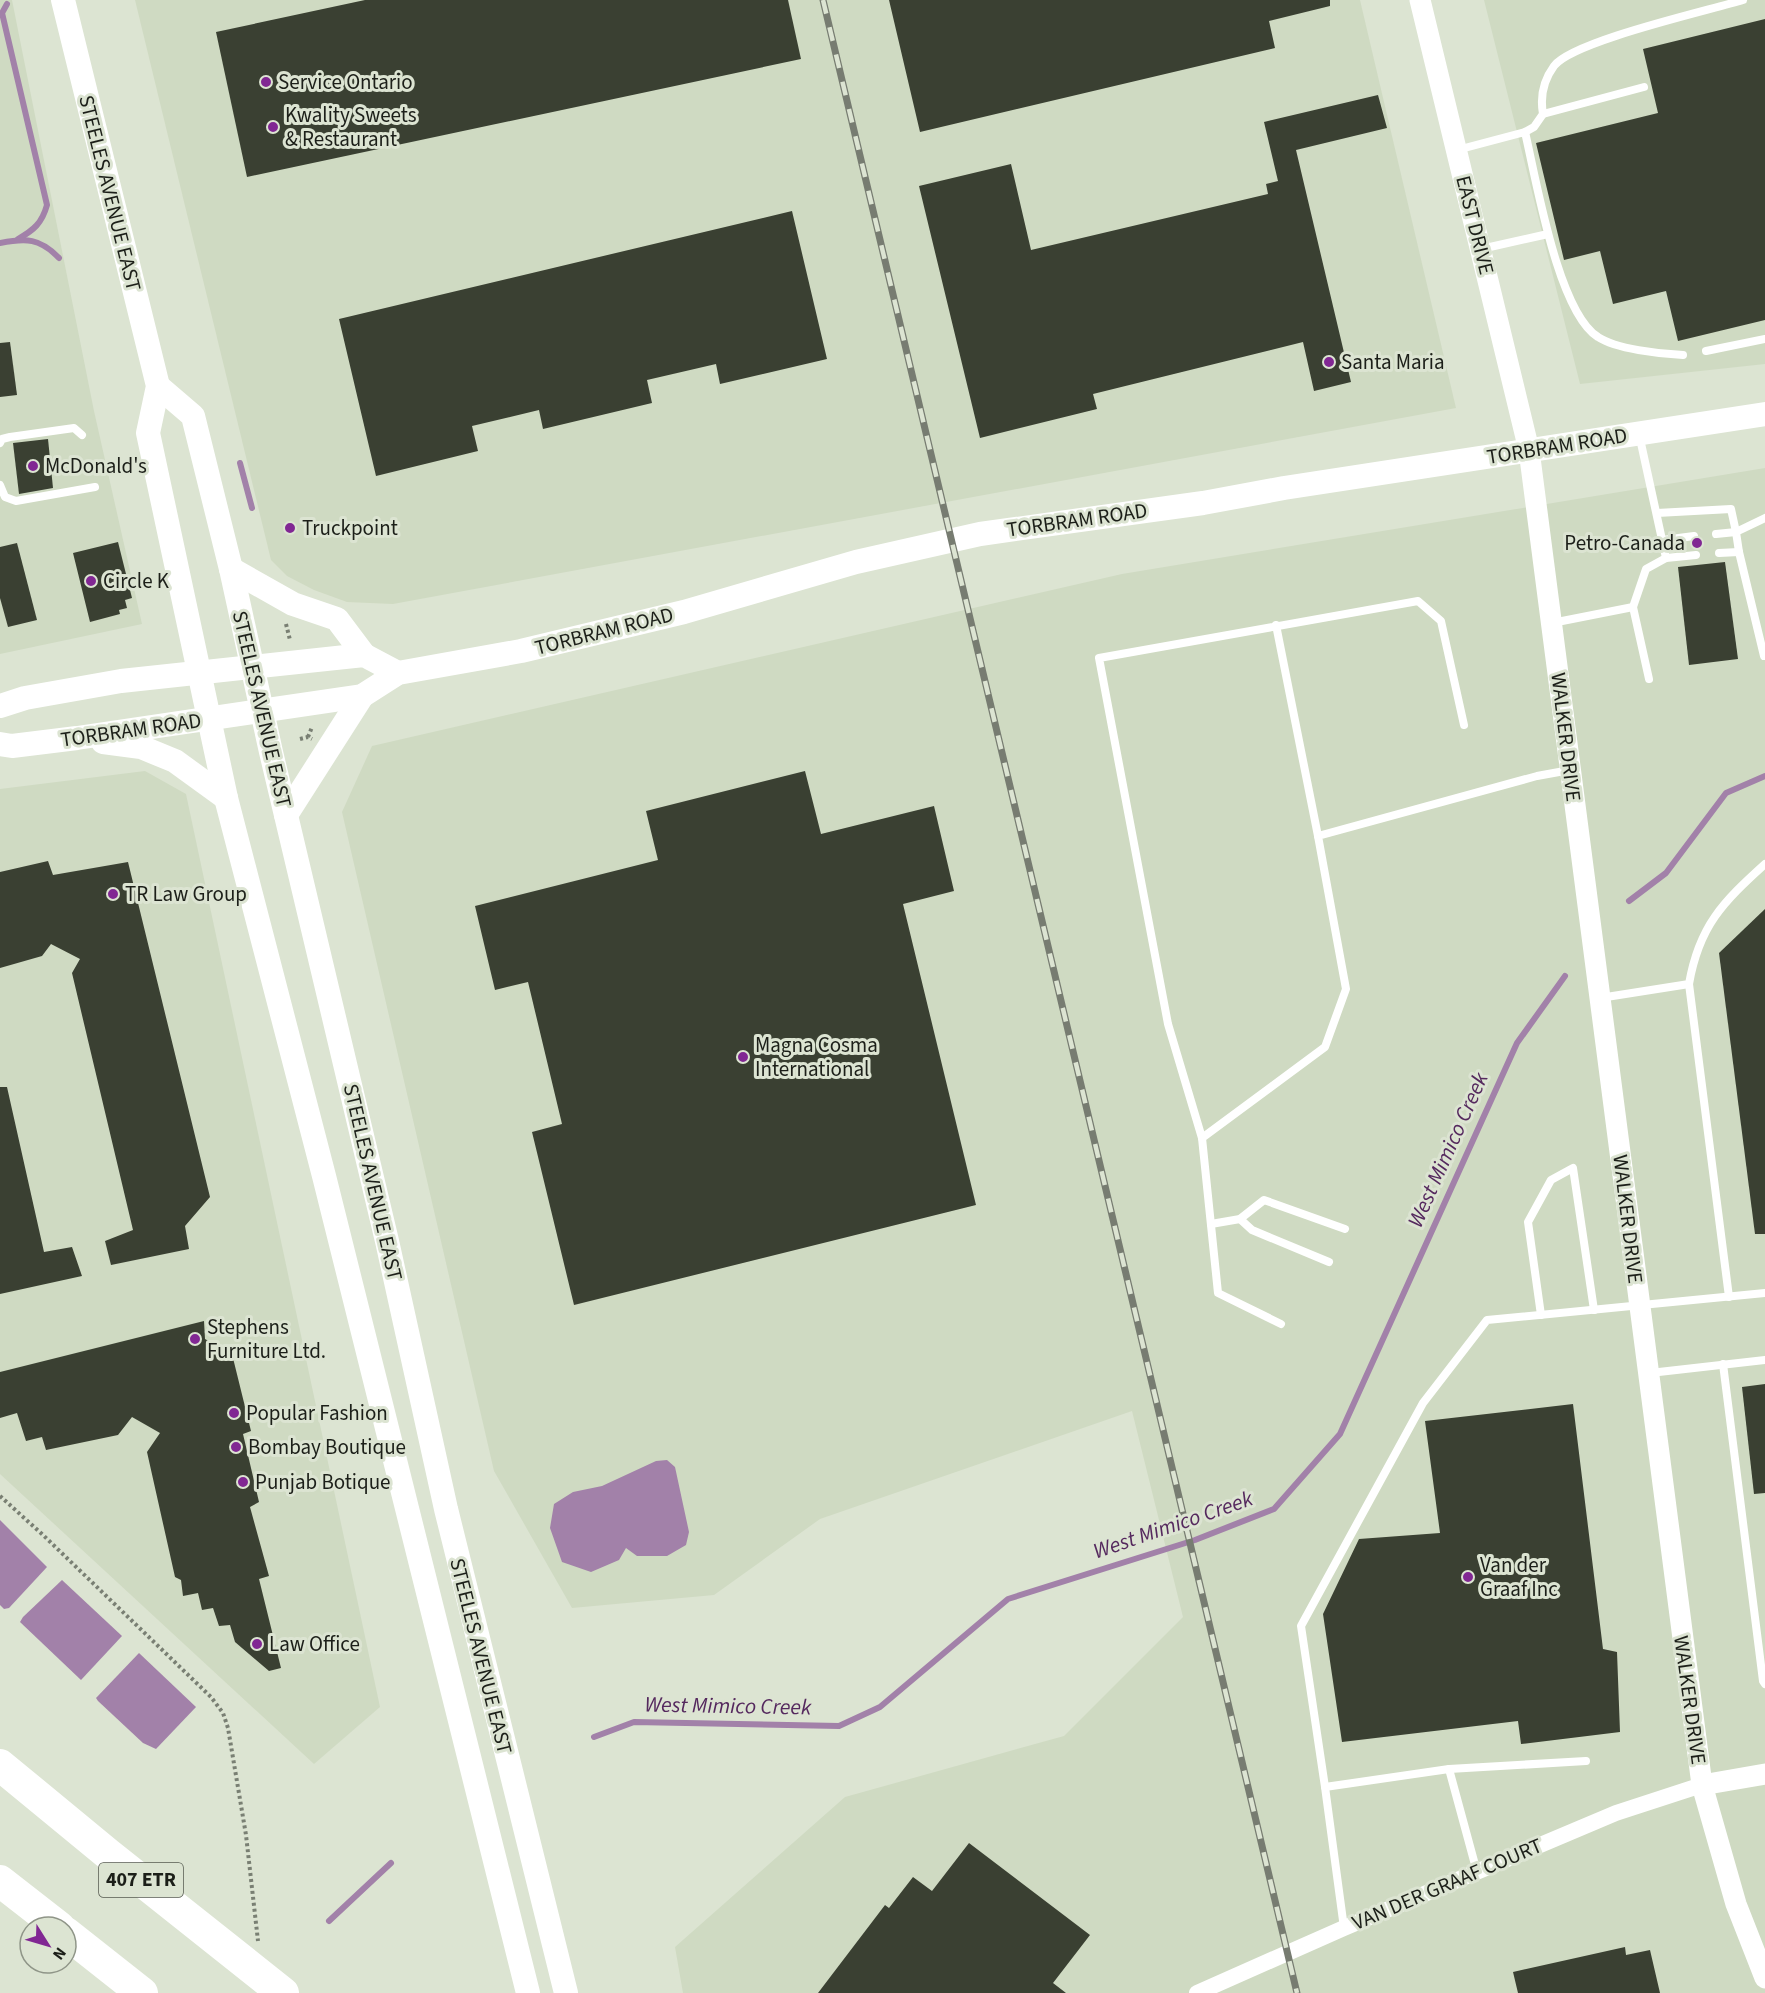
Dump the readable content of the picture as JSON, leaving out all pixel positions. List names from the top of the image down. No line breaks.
{"streets":{"highway":["407 ETR"],"main road":["STEELES AVENUE EAST","TORBRAM ROAD"],"street":["EAST DRIVE","WALKER DRIVE","VAN DER GRAAF COURT"]},"crossings":[["STEELES AVENUE EAST","TORBRAM ROAD"],["EAST DRIVE","TORBRAM ROAD"],["EAST DRIVE","WALKER DRIVE"],["TORBRAM ROAD","WALKER DRIVE"],["WALKER DRIVE","VAN DER GRAAF COURT"]],"water":["West Mimico Creek"],"places":["Service Ontario","Kwality Sweets & Restaurant","Santa Maria","McDonald's","Truckpoint","Petro-Canada","Circle K","TR Law Group","Magna Cosma International","Stephens Furniture Ltd.","Popular Fashion","Bombay Boutique","Punjab Botique","Van der Graaf Inc","Law Office"],"north":"bottom right"}
